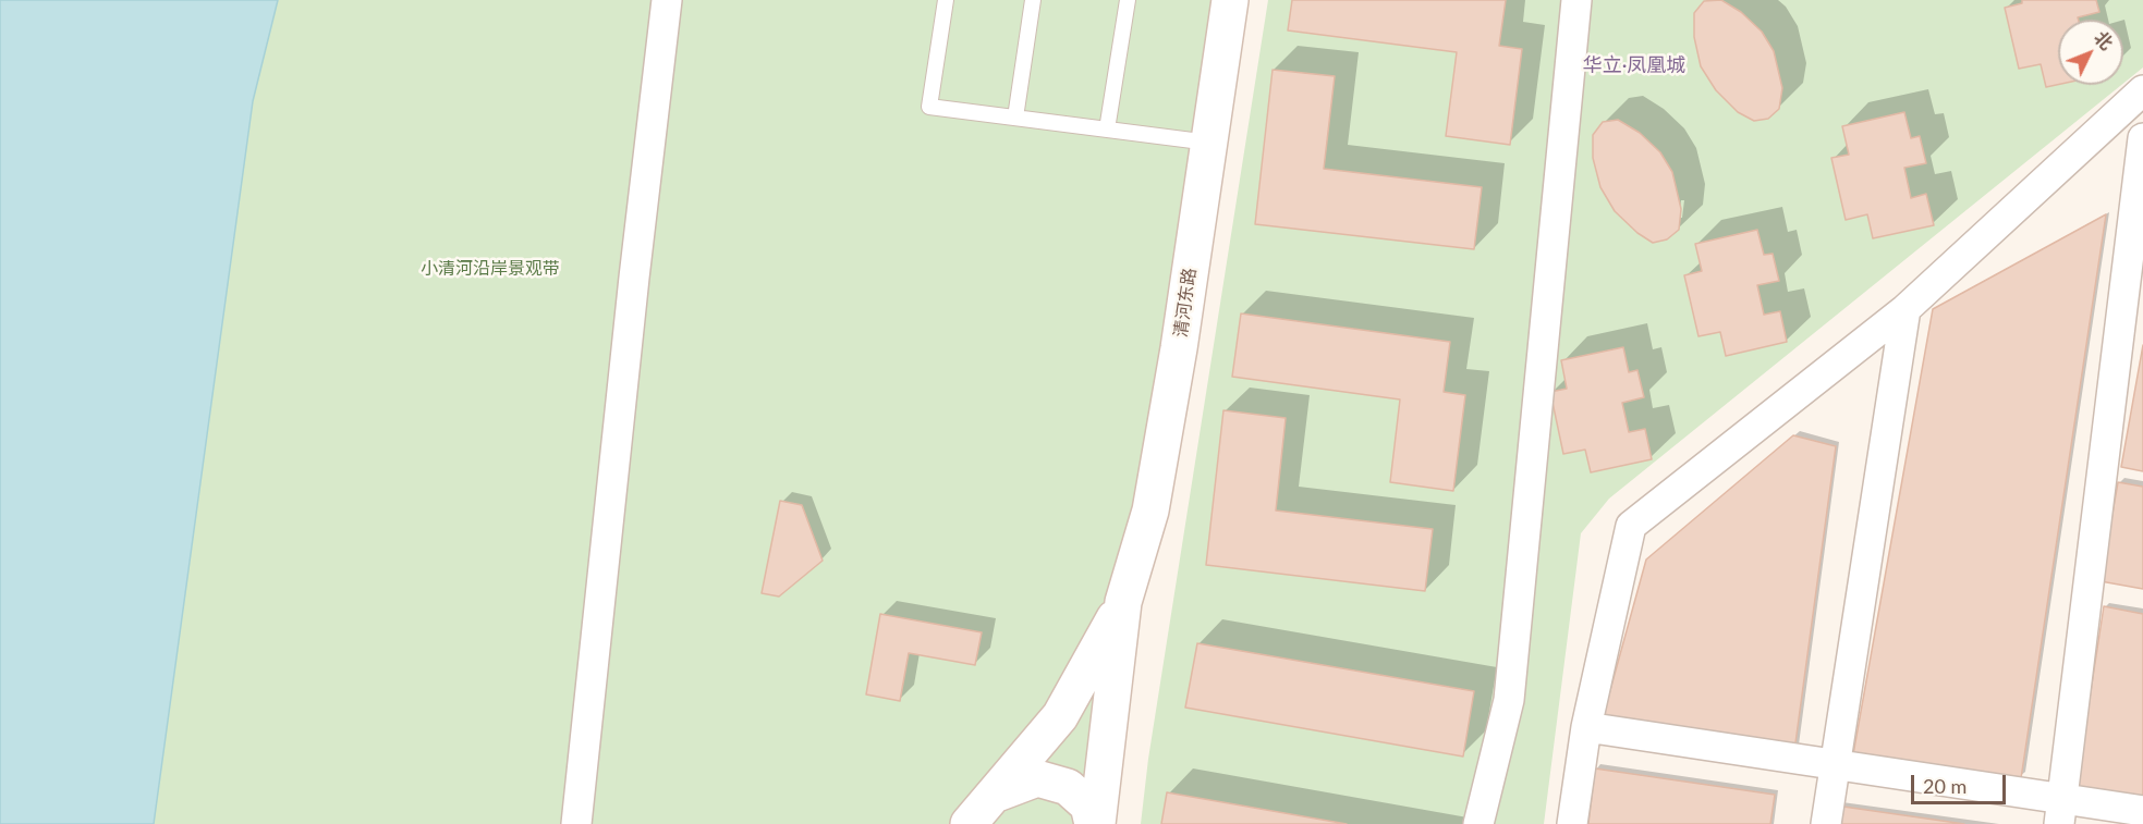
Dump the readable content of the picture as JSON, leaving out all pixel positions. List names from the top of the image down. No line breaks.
{"streets":{"street":["清河东路"]},"districts":["华立·凤凰城"],"parks":["小清河沿岸景观带"],"scale_bar":"20 m","north":"top right"}
